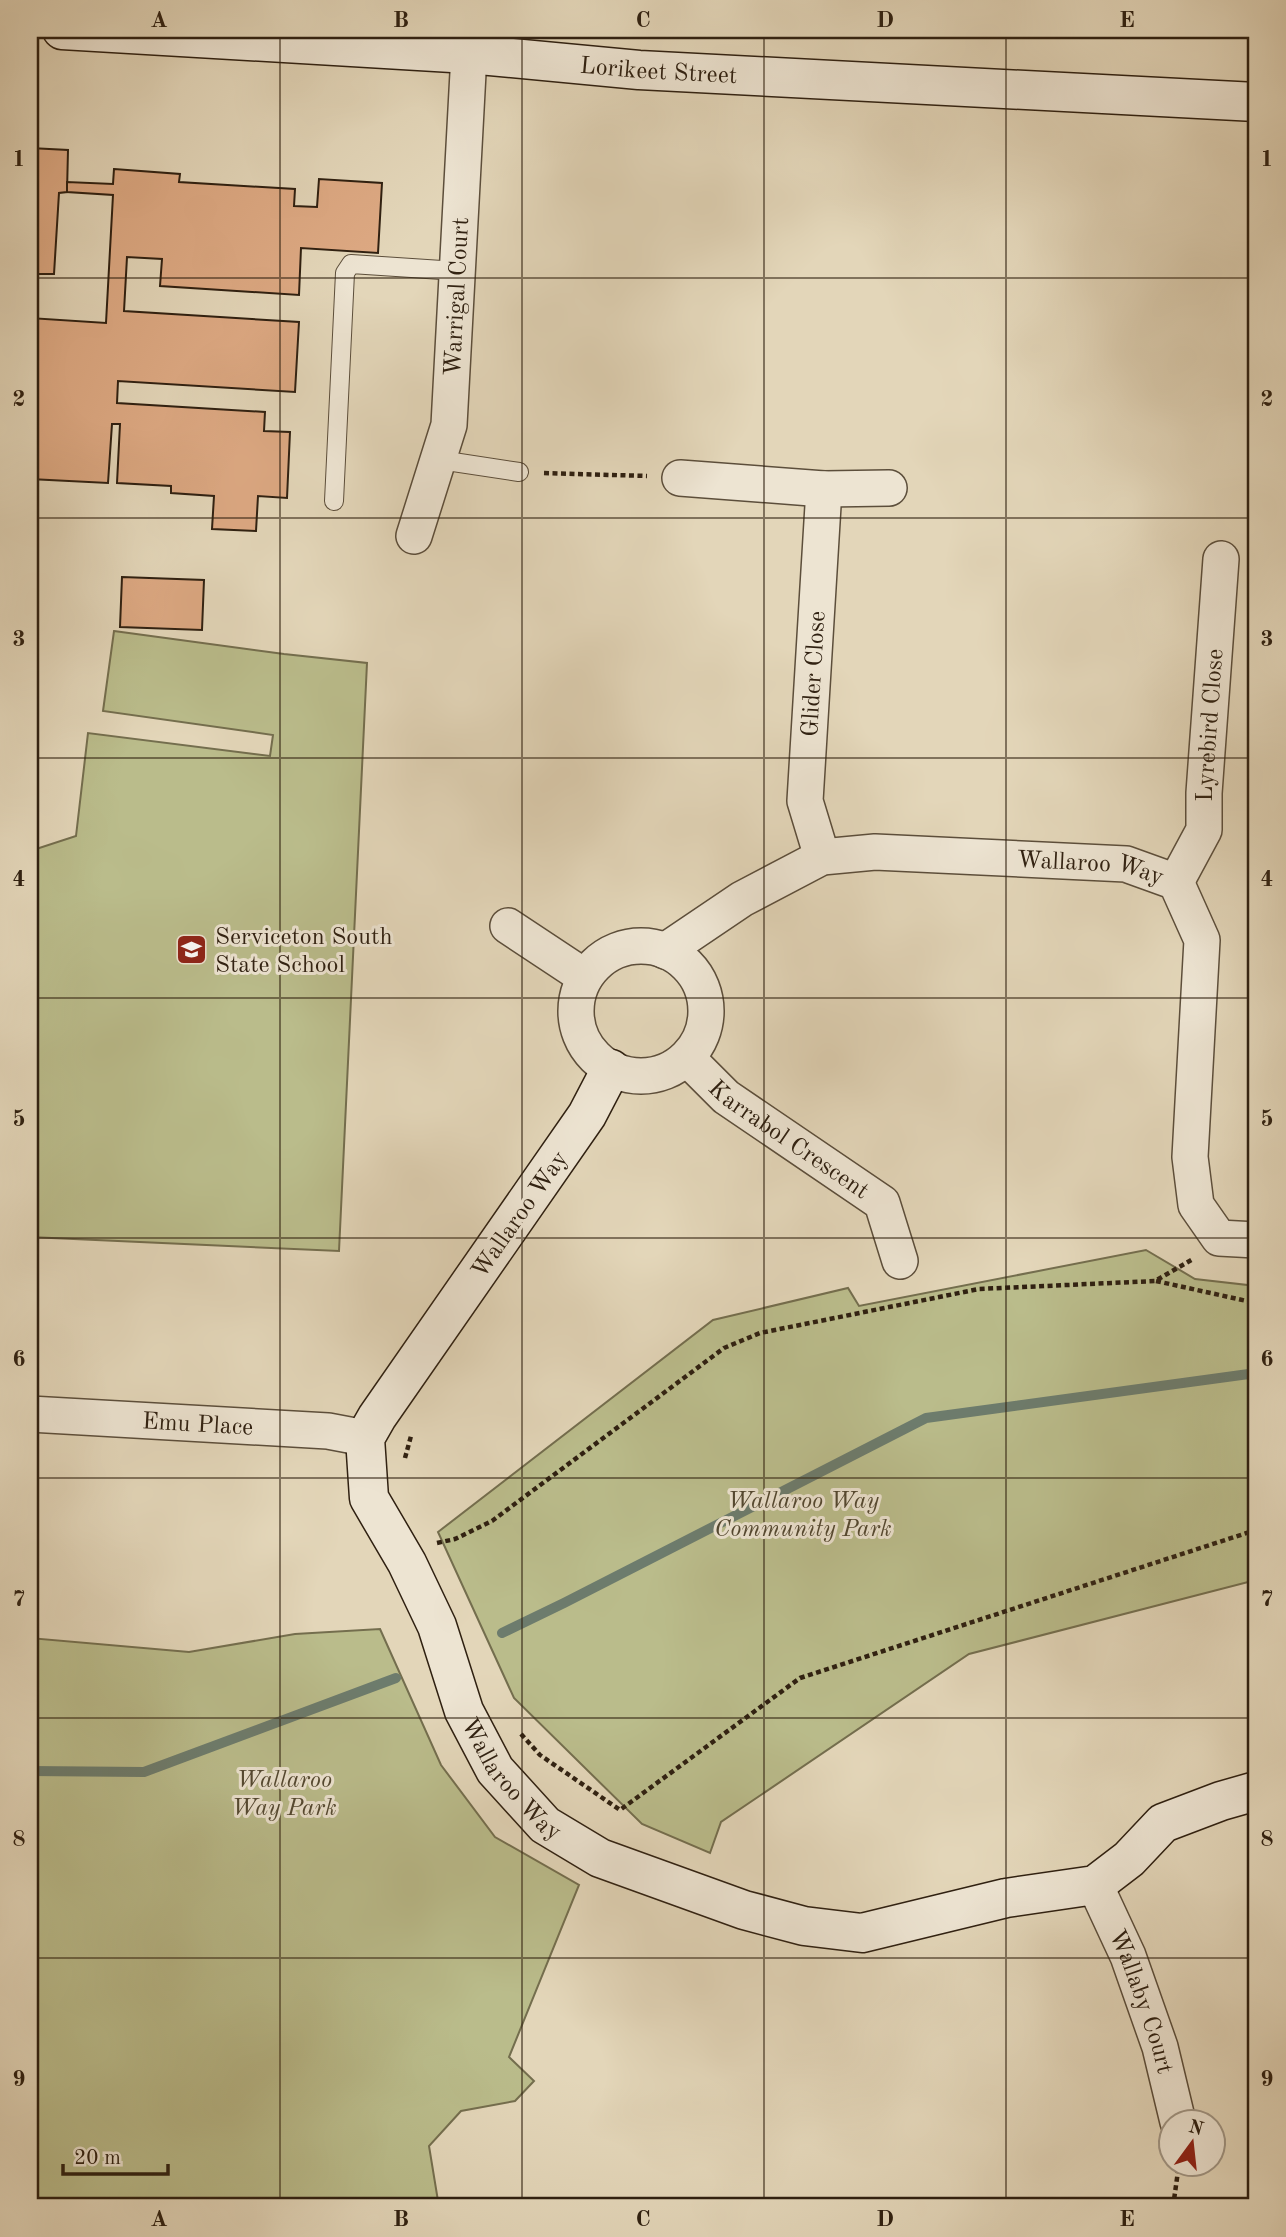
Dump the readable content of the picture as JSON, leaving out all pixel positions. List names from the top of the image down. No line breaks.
{"streets":{"street":["Lorikeet Street","Warrigal Court","Glider Close","Lyrebird Close","Wallaroo Way","Karrabol Crescent","Emu Place","Wallaby Court"]},"crossings":[["Lorikeet Street","Warrigal Court"],["Glider Close","Wallaroo Way"],["Lyrebird Close","Wallaroo Way"],["Wallaroo Way","Karrabol Crescent"],["Wallaroo Way","Emu Place"],["Wallaroo Way","Wallaby Court"]],"parks":["Wallaroo Way Community Park","Wallaroo Way Park"],"places":{"school or university":["Serviceton South State School"]},"scale_bar":"20 m","north":"top","grid":{"columns":["A","B","C","D","E"],"rows":["1","2","3","4","5","6","7","8","9"]}}
